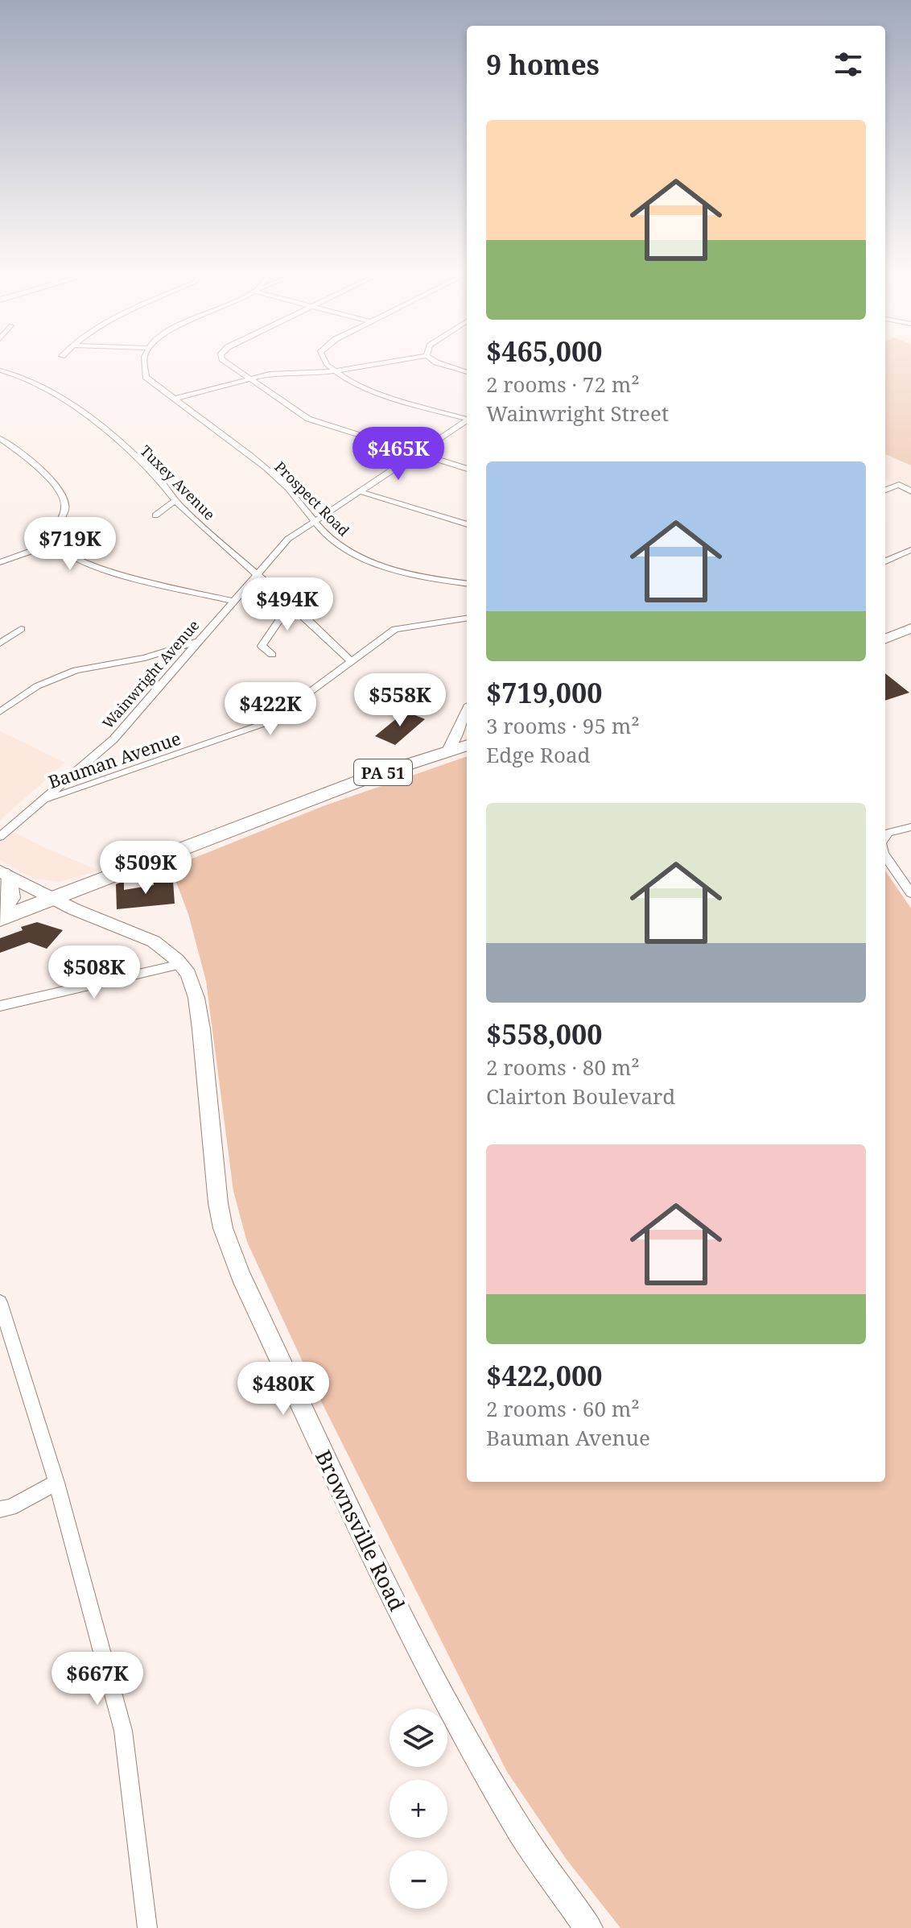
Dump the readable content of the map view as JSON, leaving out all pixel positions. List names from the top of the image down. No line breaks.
{"streets":{"highway":["PA 51"],"main road":["Brownsville Road"],"street":["Tuxey Avenue","Prospect Road","Wainwright Avenue","Bauman Avenue"]},"crossings":[["Tuxey Avenue","Wainwright Avenue"],["Tuxey Avenue","Bauman Avenue"],["Prospect Road","Wainwright Avenue"],["Wainwright Avenue","Bauman Avenue"],["PA 51","Brownsville Road"]],"page":{"heading":"9 homes","list":[{"name":"$465,000","note":"2 rooms · 72 m² · Wainwright Street"},{"name":"$719,000","note":"3 rooms · 95 m² · Edge Road"},{"name":"$558,000","note":"2 rooms · 80 m² · Clairton Boulevard"},{"name":"$422,000","note":"2 rooms · 60 m² · Bauman Avenue"}],"price":["$465K","$719K","$494K","$558K","$422K","$509K","$508K","$480K","$667K"],"map_buttons":["+","−"]}}
